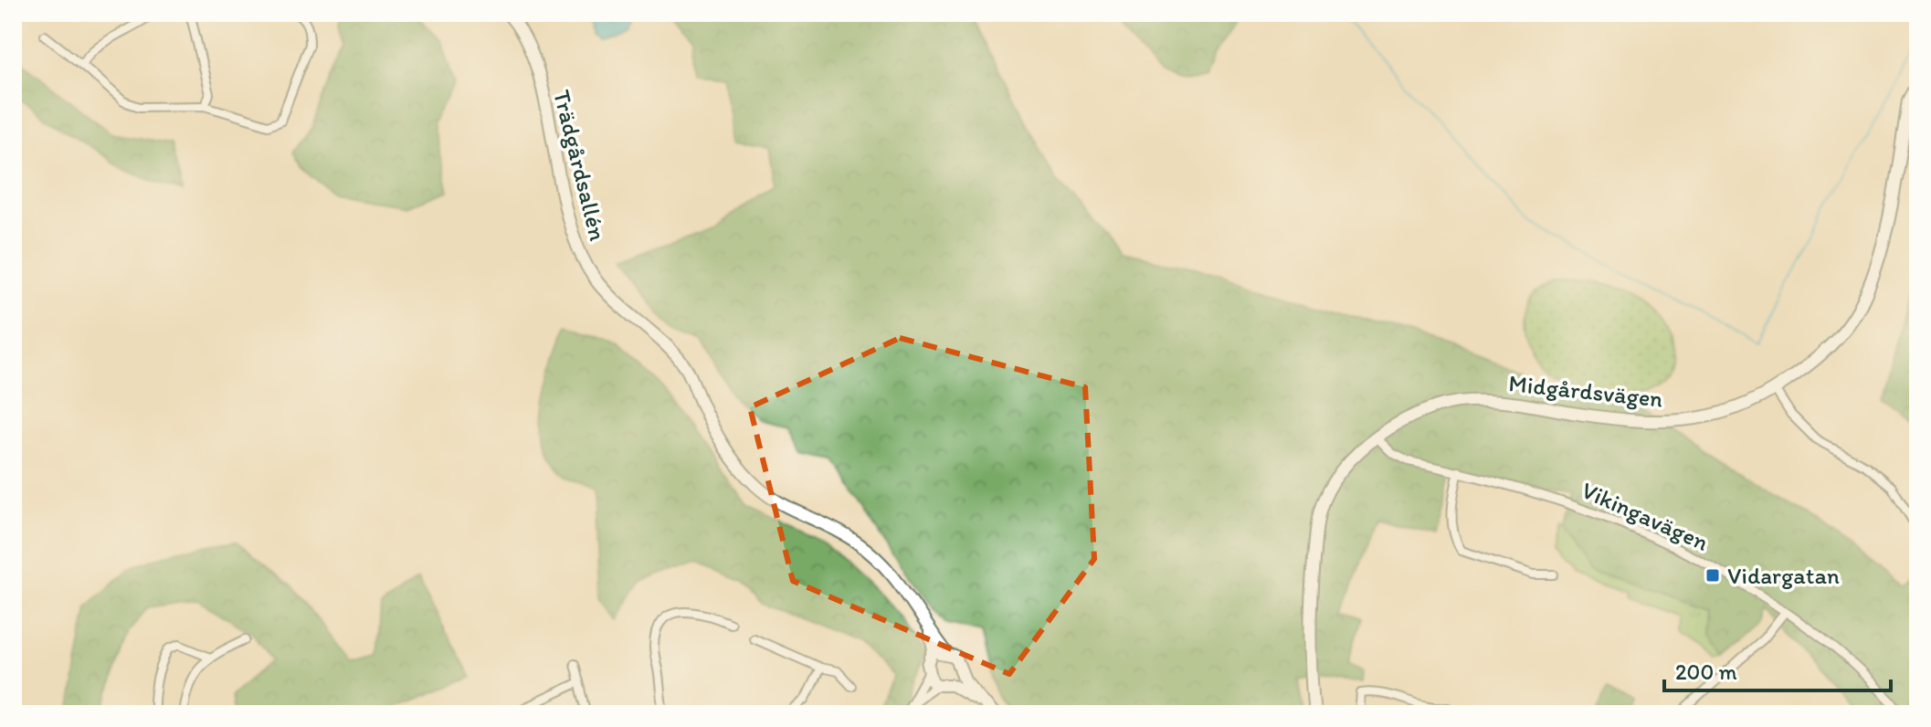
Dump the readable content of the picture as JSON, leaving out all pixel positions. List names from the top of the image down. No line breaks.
{"streets":{"street":["Trädgårdsallén","Midgårdsvägen","Vikingavägen"]},"crossings":[["Midgårdsvägen","Vikingavägen"]],"places":{"transit":["Vidargatan"]},"scale_bar":"200 m"}
